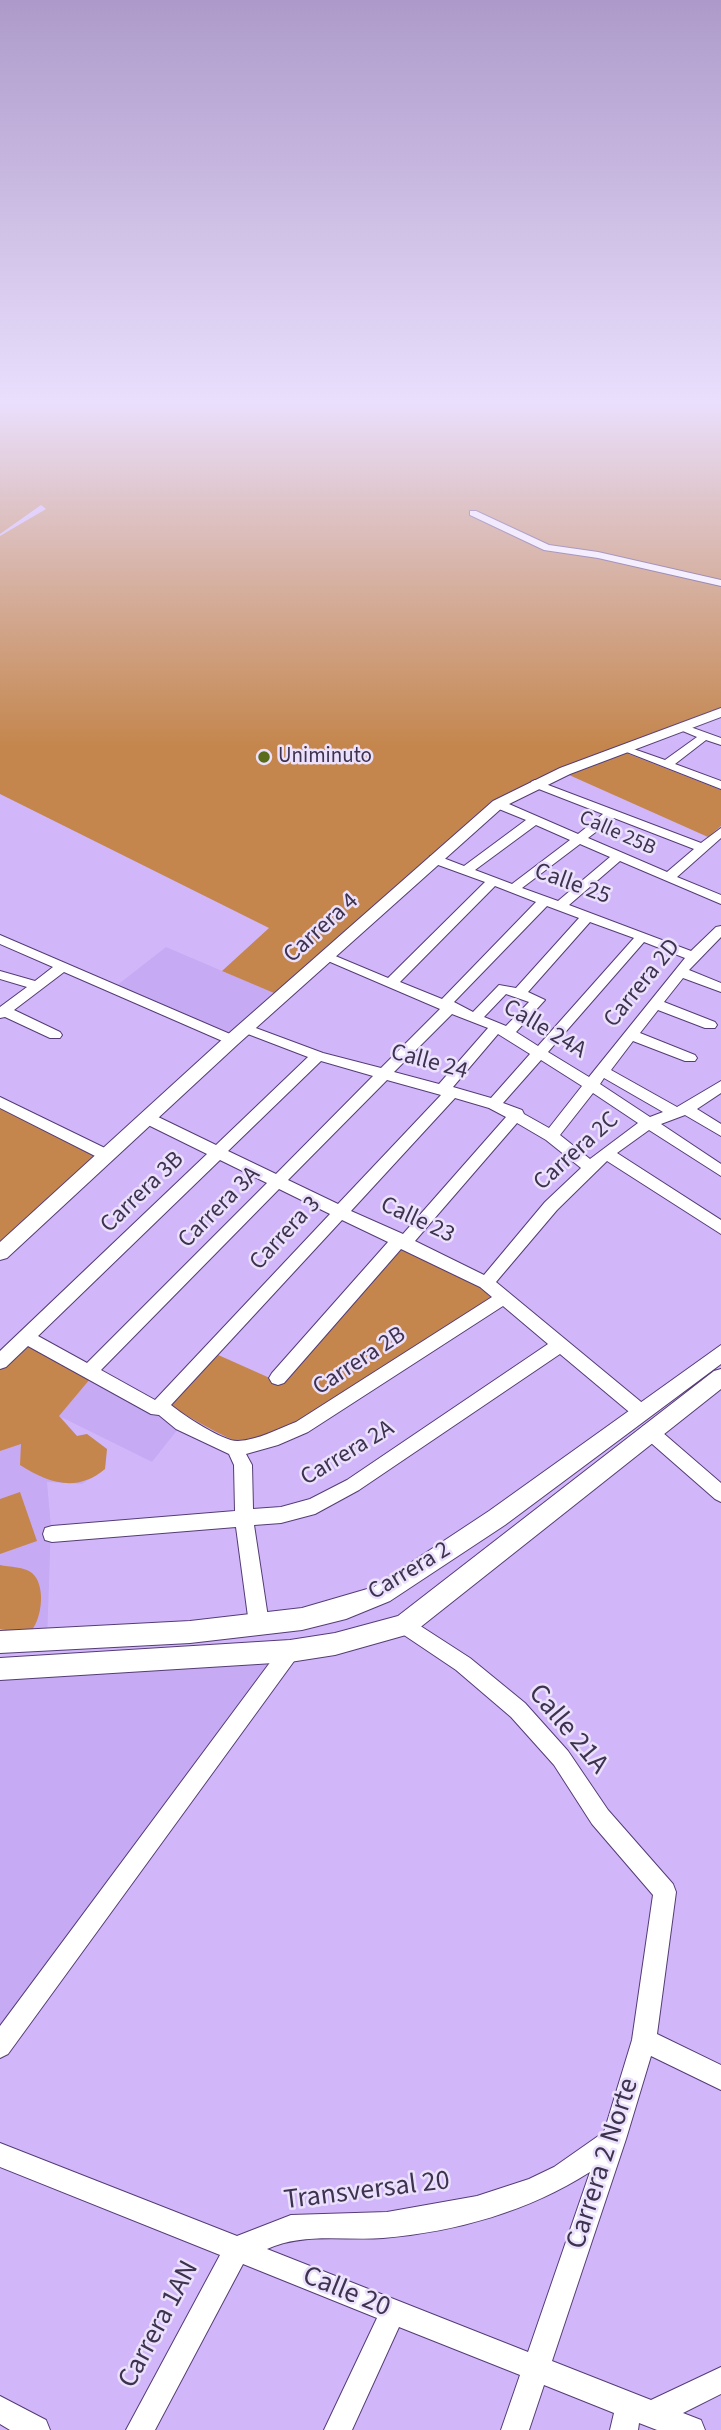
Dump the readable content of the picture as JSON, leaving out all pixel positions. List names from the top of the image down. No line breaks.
{"streets":{"main road":["Carrera 4","Carrera 2"],"street":["Calle 25B","Calle 25","Carrera 2D","Calle 24A","Calle 24","Carrera 2C","Carrera 3B","Carrera 3A","Calle 23","Carrera 3","Carrera 2B","Carrera 2A","Calle 21A","Carrera 2 Norte","Transversal 20","Calle 20","Carrera 1AN"]},"crossings":[["Calle 25B","Carrera 4"],["Calle 25","Carrera 4"],["Calle 25","Carrera 2D"],["Carrera 4","Calle 24A"],["Carrera 4","Calle 24"],["Carrera 4","Calle 23"],["Carrera 2D","Calle 24A"],["Carrera 2D","Calle 24"],["Calle 24A","Carrera 2C"],["Calle 24","Carrera 2C"],["Calle 24","Carrera 3B"],["Calle 24","Carrera 3A"],["Calle 24","Carrera 3"],["Carrera 2C","Calle 23"],["Carrera 3B","Calle 23"],["Carrera 3A","Calle 23"],["Calle 23","Carrera 3"],["Calle 23","Carrera 2B"],["Calle 23","Carrera 2A"],["Calle 23","Carrera 2"],["Carrera 2","Calle 21A"],["Calle 21A","Carrera 2 Norte"],["Carrera 2 Norte","Transversal 20"],["Carrera 2 Norte","Calle 20"],["Transversal 20","Calle 20"],["Transversal 20","Carrera 1AN"],["Calle 20","Carrera 1AN"]],"places":["Uniminuto"]}
